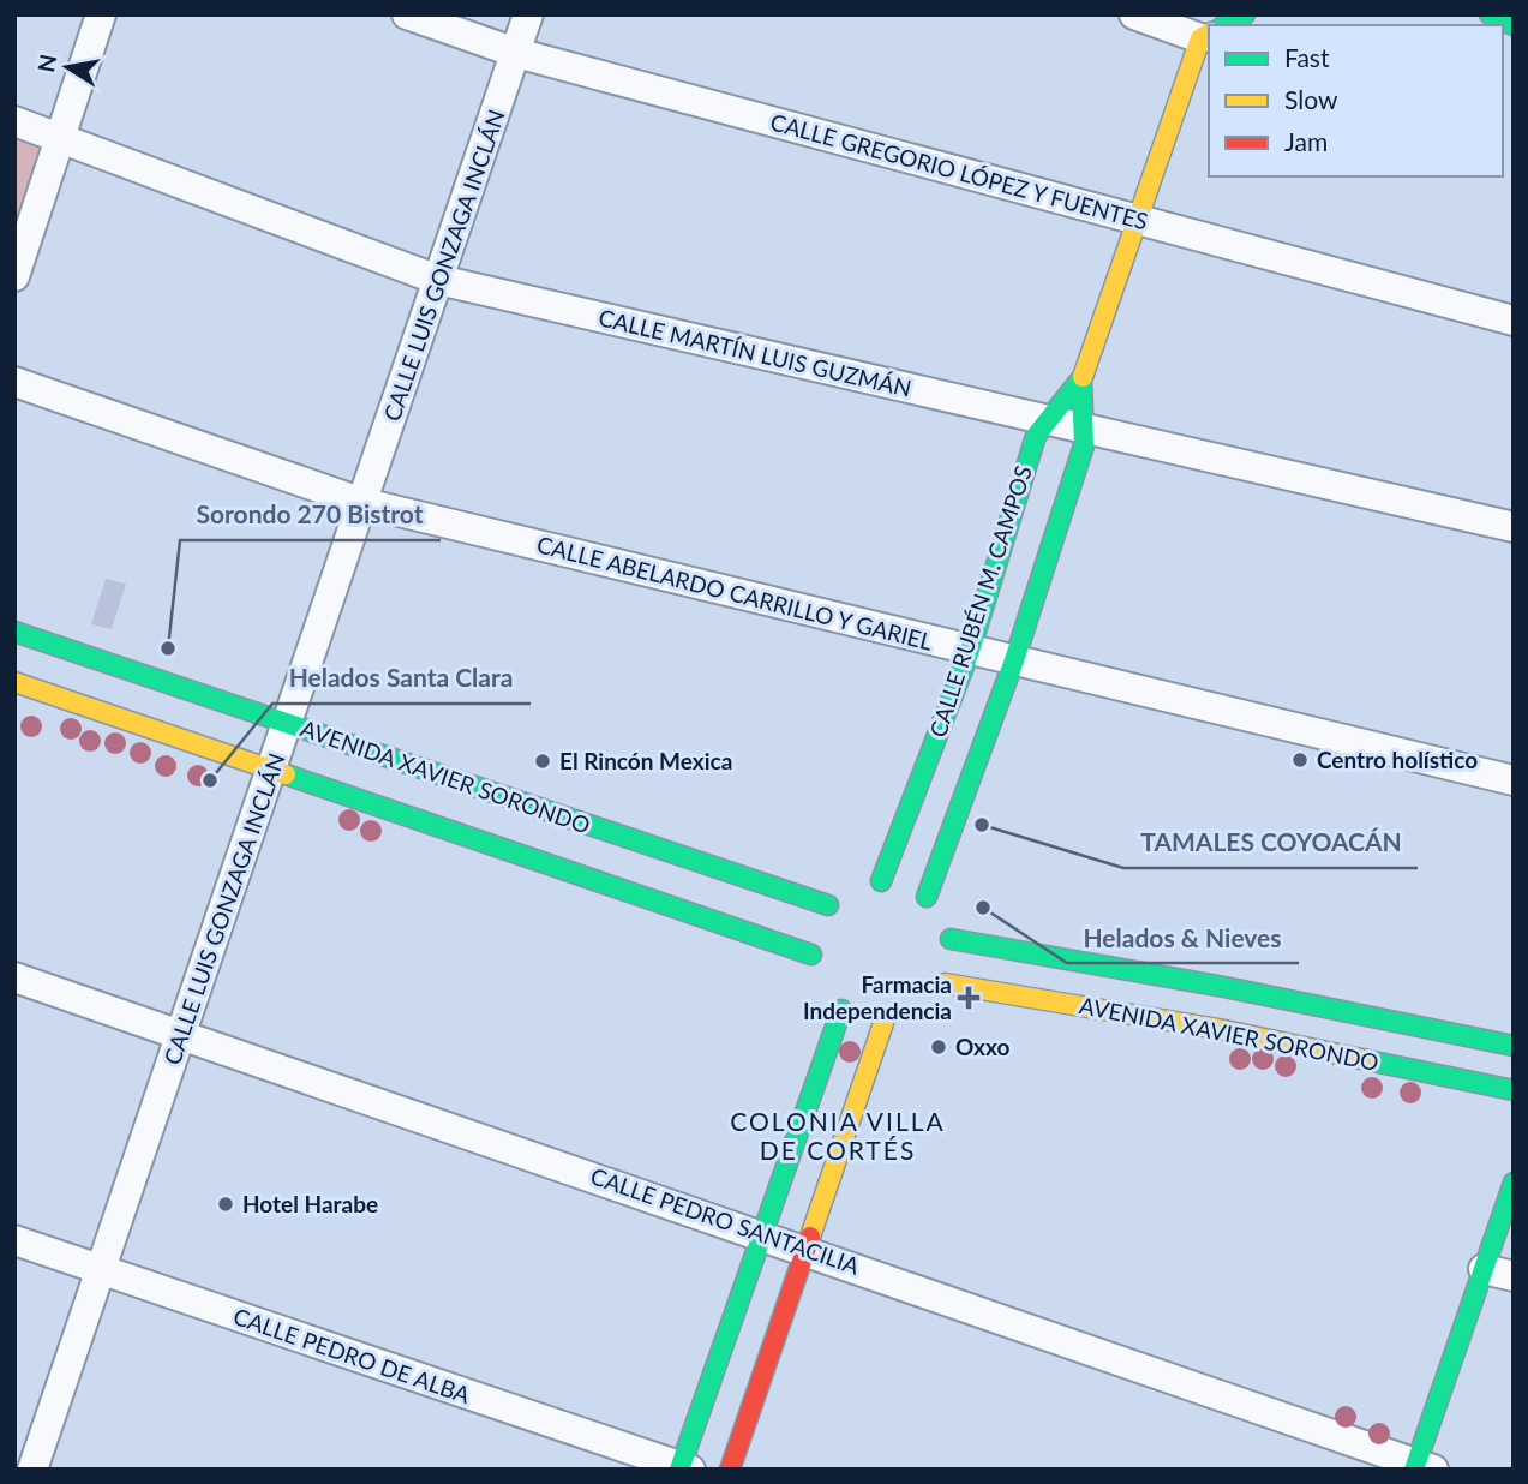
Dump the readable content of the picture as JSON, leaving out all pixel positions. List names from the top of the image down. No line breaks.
{"streets":{"street":["CALLE GREGORIO LÓPEZ Y FUENTES","CALLE LUIS GONZAGA INCLÁN","CALLE MARTÍN LUIS GUZMÁN","CALLE ABELARDO CARRILLO Y GARIEL","CALLE RUBÉN M. CAMPOS","AVENIDA XAVIER SORONDO","CALLE PEDRO SANTACILIA","CALLE PEDRO DE ALBA"]},"crossings":[["CALLE GREGORIO LÓPEZ Y FUENTES","CALLE LUIS GONZAGA INCLÁN"],["CALLE GREGORIO LÓPEZ Y FUENTES","CALLE RUBÉN M. CAMPOS"],["CALLE LUIS GONZAGA INCLÁN","CALLE MARTÍN LUIS GUZMÁN"],["CALLE LUIS GONZAGA INCLÁN","CALLE ABELARDO CARRILLO Y GARIEL"],["CALLE LUIS GONZAGA INCLÁN","AVENIDA XAVIER SORONDO"],["CALLE LUIS GONZAGA INCLÁN","CALLE PEDRO SANTACILIA"],["CALLE LUIS GONZAGA INCLÁN","CALLE PEDRO DE ALBA"],["CALLE MARTÍN LUIS GUZMÁN","CALLE RUBÉN M. CAMPOS"],["CALLE ABELARDO CARRILLO Y GARIEL","CALLE RUBÉN M. CAMPOS"]],"districts":["COLONIA VILLA DE CORTÉS"],"places":{"other":["Sorondo 270 Bistrot","Centro holístico","El Rincón Mexica","Helados Santa Clara","TAMALES COYOACÁN","Helados & Nieves","Oxxo","Hotel Harabe"],"health":["Farmacia Independencia"]},"legend":["Fast","Slow","Jam"],"north":"left"}
